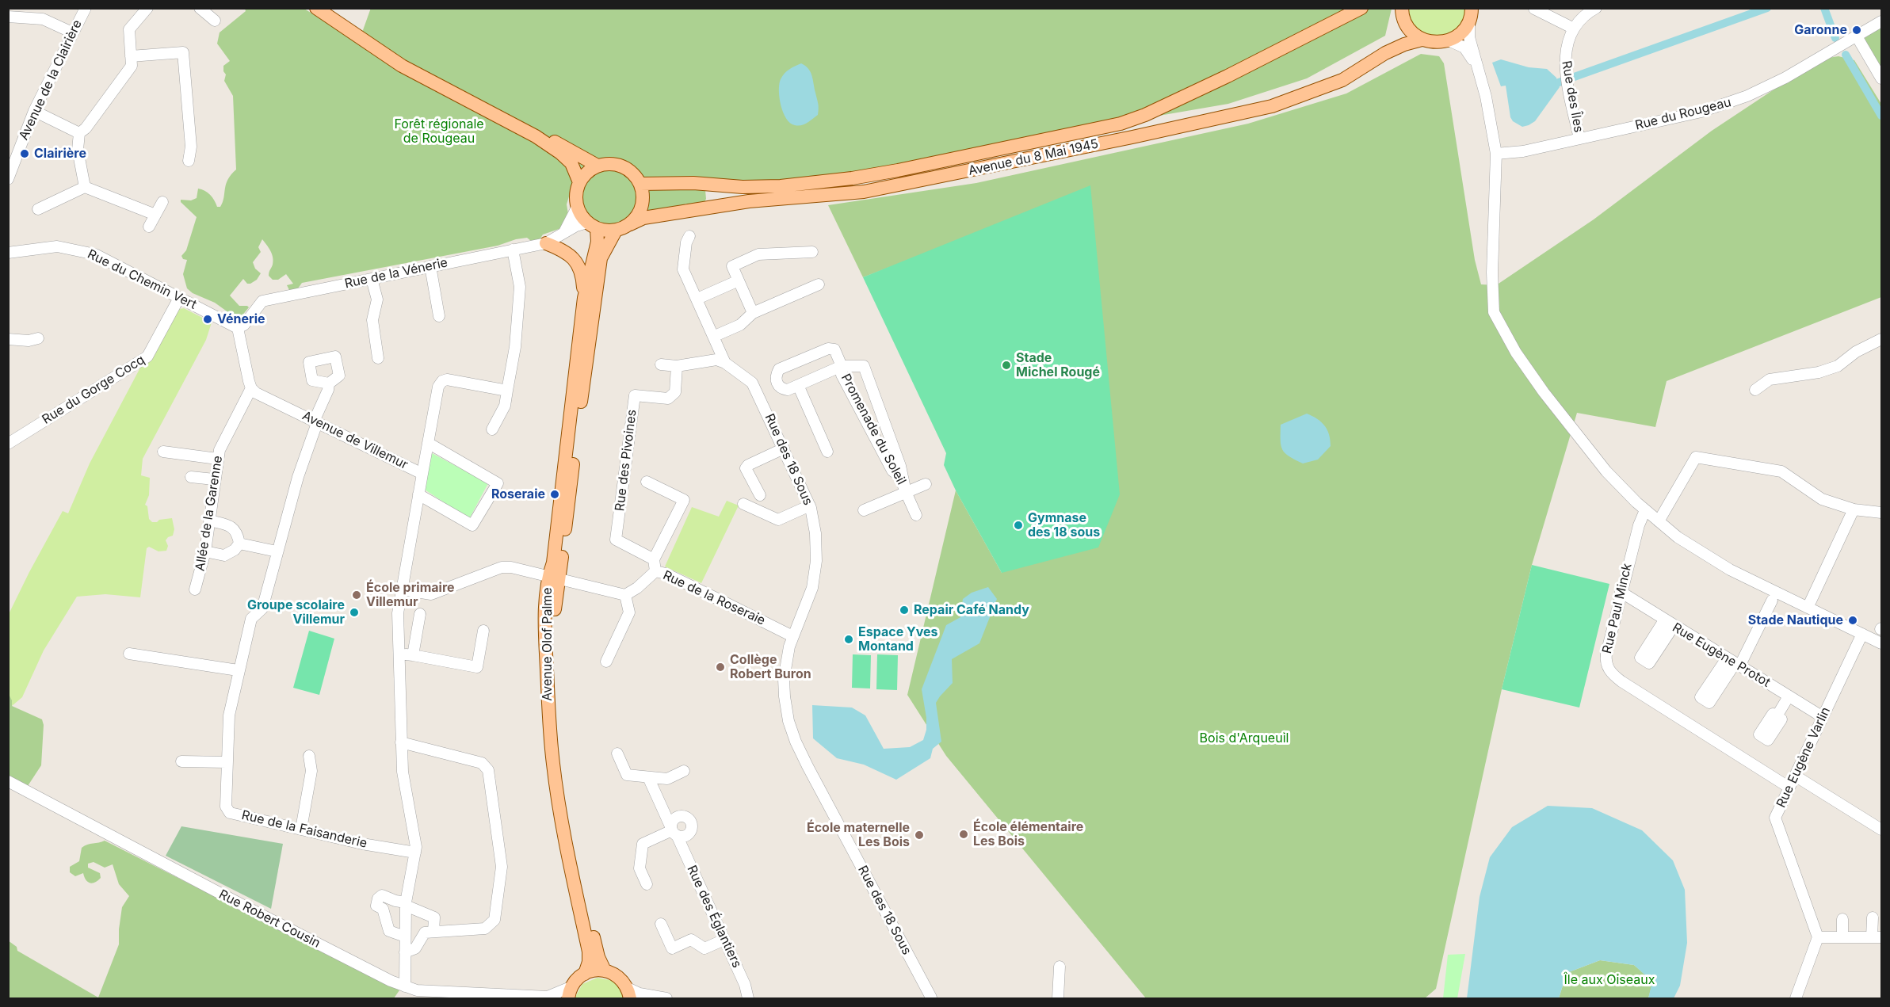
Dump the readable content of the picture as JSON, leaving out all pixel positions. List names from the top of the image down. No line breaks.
{"streets":{"main road":["Avenue du 8 Mai 1945","Avenue Olof Palme"],"street":["Avenue de la Clairière","Rue des Îles","Rue du Rougeau","Rue de la Vénerie","Rue du Chemin Vert","Rue du Gorge Cocq","Promenade du Soleil","Avenue de Villemur","Rue des 18 Sous","Rue des Pivoines","Allée de la Garenne","Rue de la Roseraie","Rue Paul Minck","Rue Eugène Protot","Rue Eugène Varlin","Rue de la Faisanderie","Rue des Églantiers","Rue Robert Cousin"]},"crossings":[["Rue des Îles","Rue du Rougeau"],["Avenue du 8 Mai 1945","Rue de la Vénerie"],["Avenue du 8 Mai 1945","Avenue Olof Palme"],["Rue de la Vénerie","Rue du Chemin Vert"],["Rue de la Vénerie","Avenue Olof Palme"],["Rue du Chemin Vert","Rue du Gorge Cocq"],["Promenade du Soleil","Rue des 18 Sous"],["Avenue de Villemur","Allée de la Garenne"],["Avenue de Villemur","Rue de la Faisanderie"],["Avenue de Villemur","Rue Robert Cousin"],["Rue des 18 Sous","Rue de la Roseraie"],["Rue Paul Minck","Rue Eugène Protot"],["Rue Paul Minck","Rue Eugène Varlin"],["Rue Eugène Protot","Rue Eugène Varlin"]],"parks":["Forêt régionale de Rougeau","Bois d'Arqueuil","Île aux Oiseaux"],"places":["Garonne","Clairière","Vénerie","Stade Michel Rougé","Roseraie","Gymnase des 18 sous","École primaire Villemur","Repair Café Nandy","Groupe scolaire Villemur","Stade Nautique","Espace Yves Montand","Collège Robert Buron","École élémentaire Les Bois","École maternelle Les Bois"]}
